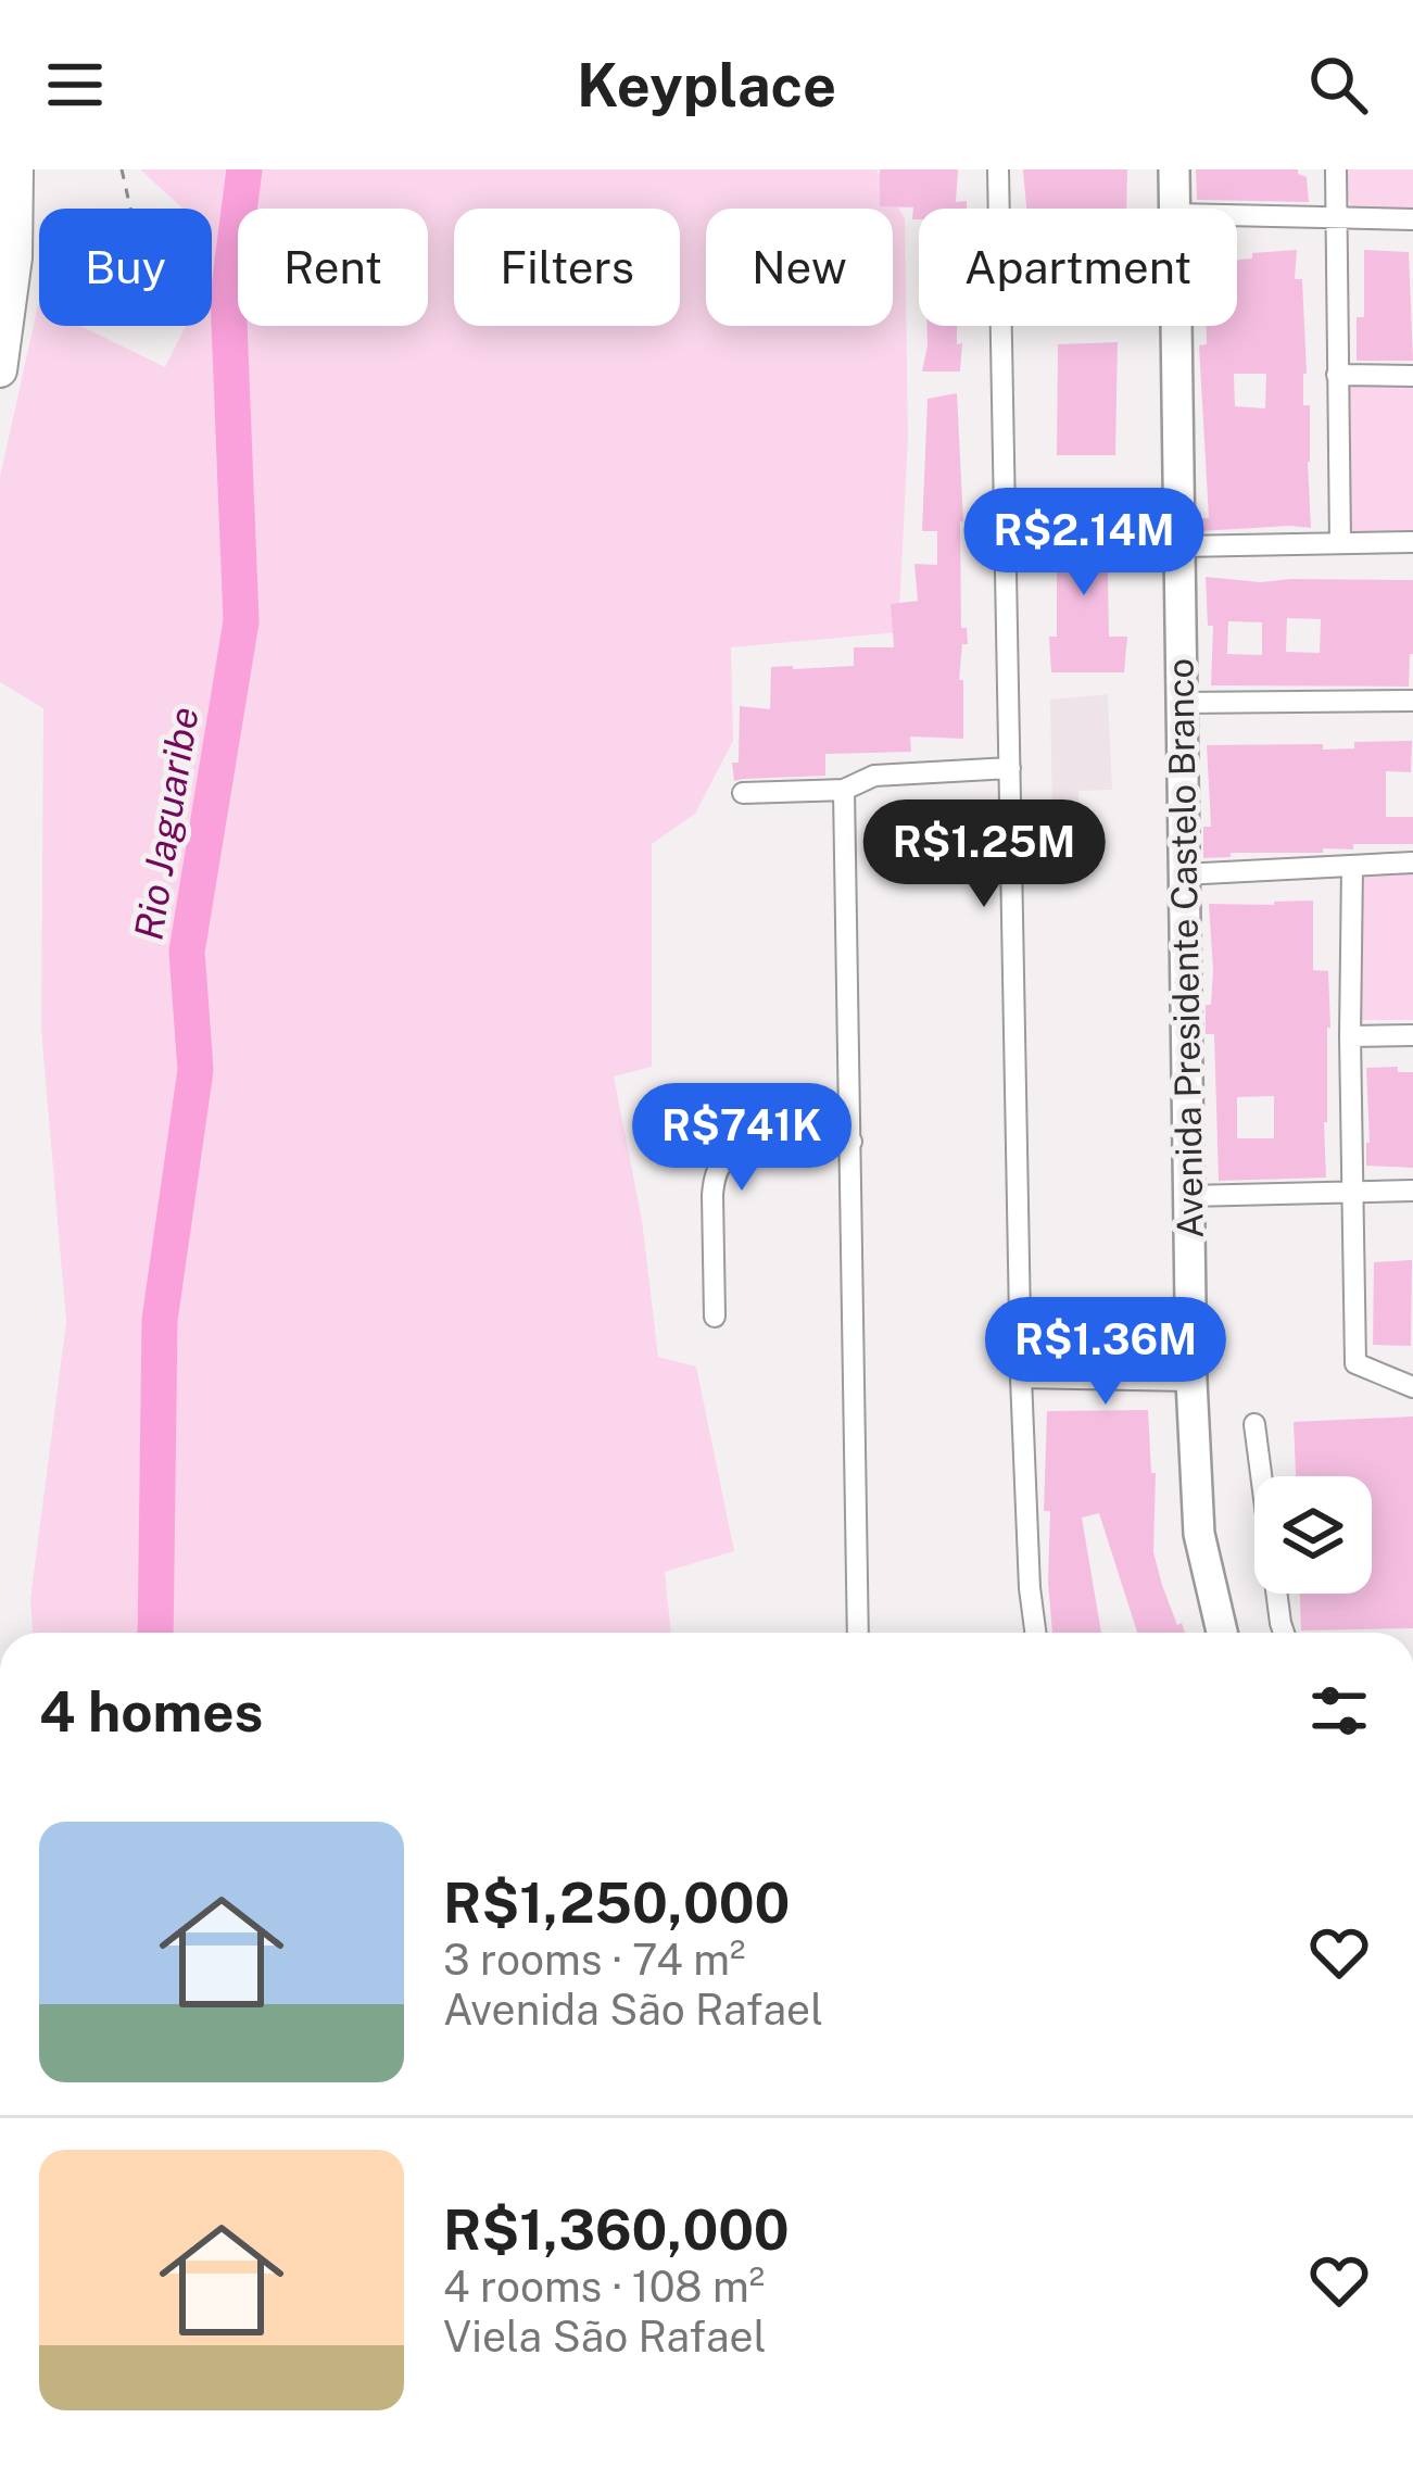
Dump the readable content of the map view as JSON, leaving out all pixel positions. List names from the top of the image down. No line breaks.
{"streets":{"main road":["Avenida Presidente Castelo Branco"]},"water":["Rio Jaguaribe"],"page":{"header":"Keyplace","chip":["Buy","Rent","Filters","New","Apartment"],"price":["R$2.14M","R$1.25M","R$741K","R$1.36M"],"heading":"4 homes","list":[{"name":"R$1,250,000","note":"3 rooms · 74 m² · Avenida São Rafael"},{"name":"R$1,360,000","note":"4 rooms · 108 m² · Viela São Rafael"}]}}
